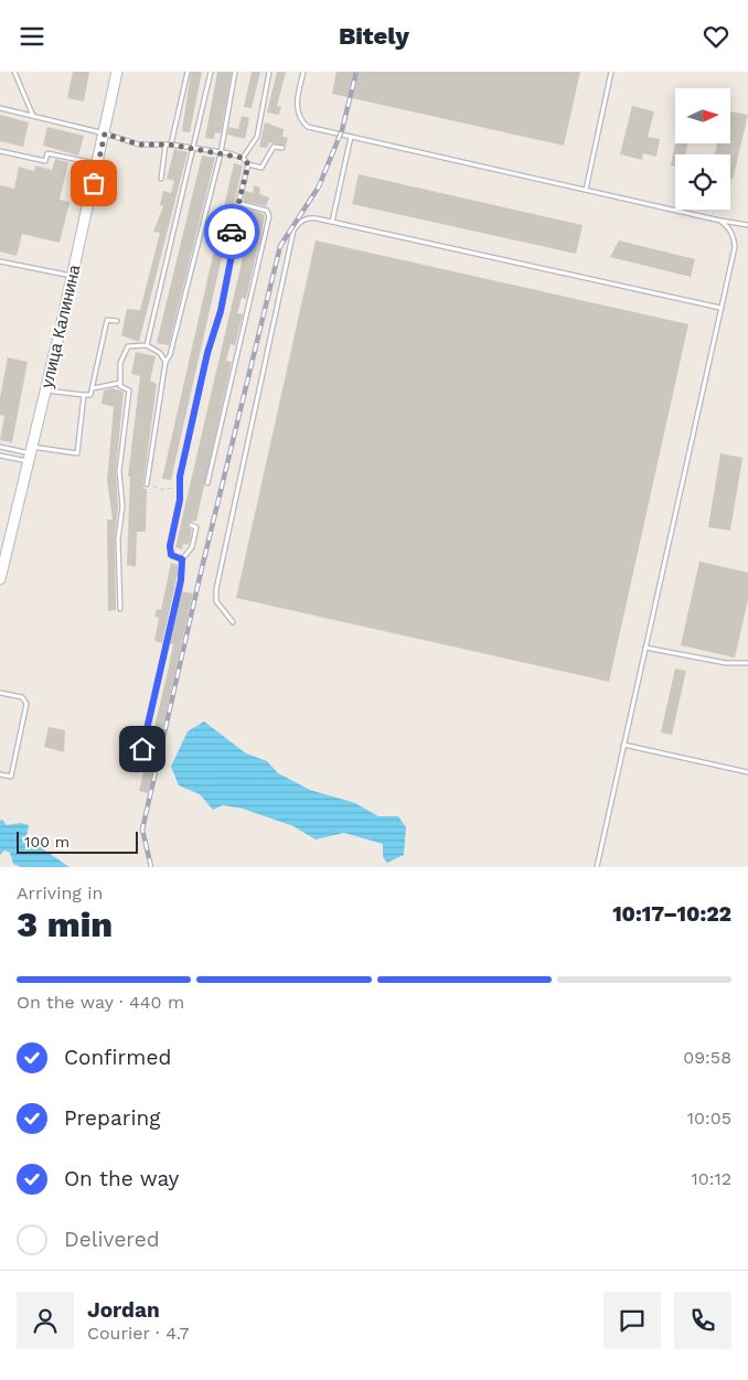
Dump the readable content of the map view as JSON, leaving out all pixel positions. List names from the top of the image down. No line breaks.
{"streets":{"street":["улица Калинина"]},"scale_bar":"100 m","north":"right","page":{"header":"Bitely","scale":"100 m","heading":["3 min","Arriving in","10:17–10:22"],"panel":["Jordan","Courier · 4.7"],"bar":"On the way · 440 m","list":[["Confirmed","09:58"],["Preparing","10:05"],["On the way","10:12"],"Delivered"]}}
